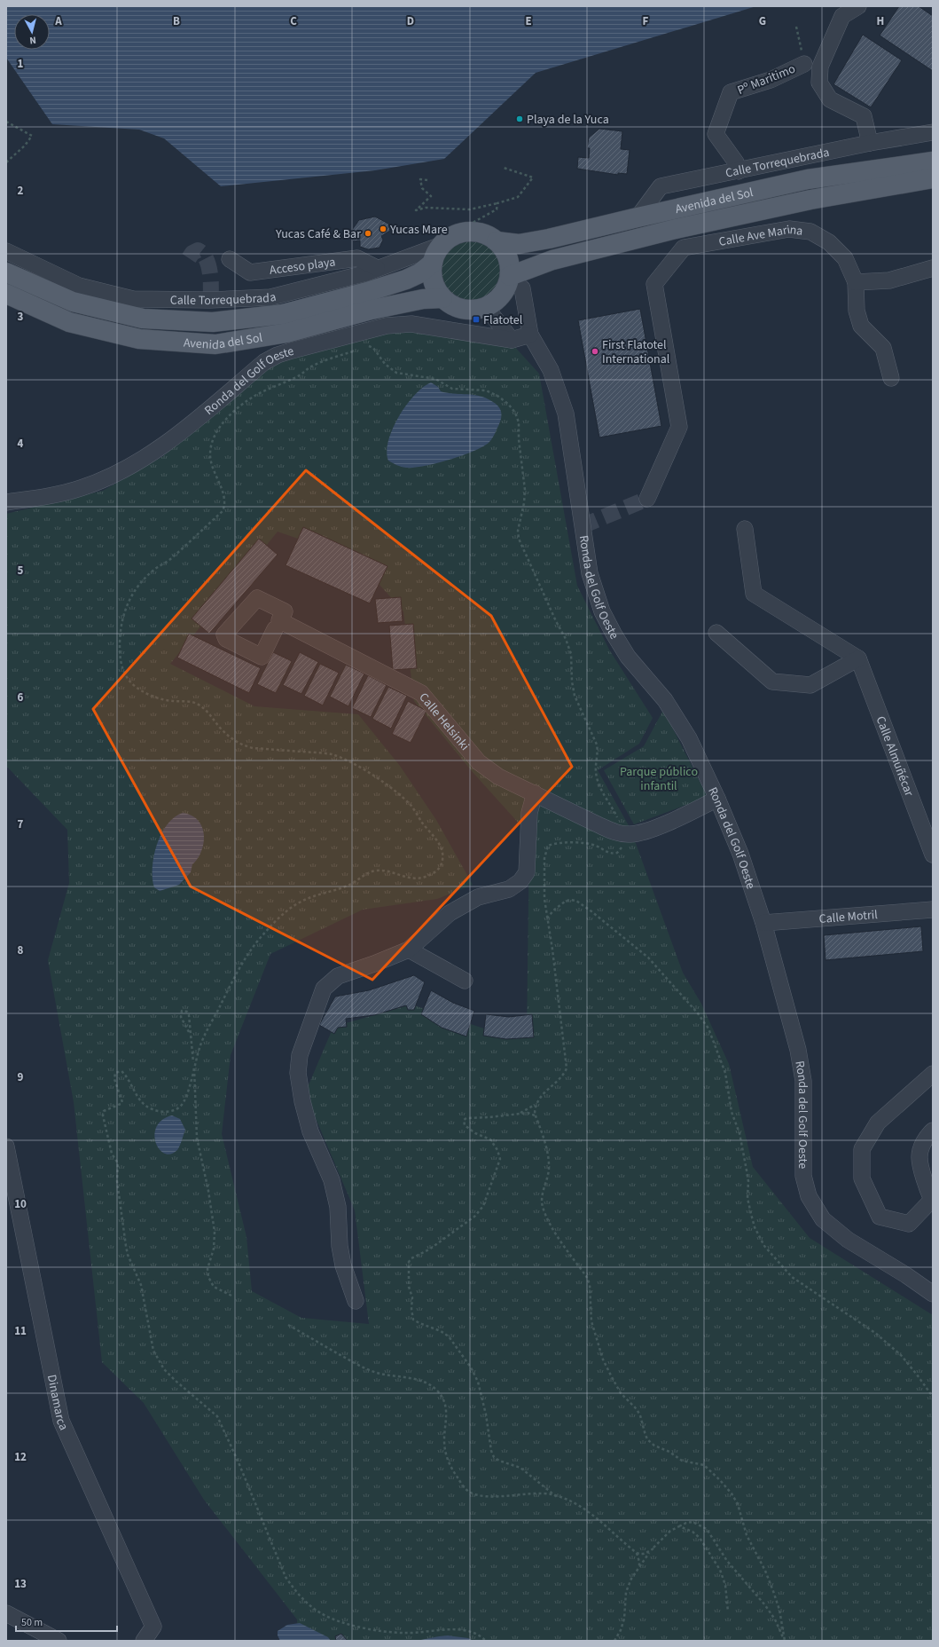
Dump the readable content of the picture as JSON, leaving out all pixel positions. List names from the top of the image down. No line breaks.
{"streets":{"main road":["Avenida del Sol"],"street":["Pº Maritimo","Calle Torrequebrada","Calle Ave Marina","Acceso playa","Ronda del Golf Oeste","Calle Helsinki","Calle Almuñécar","Calle Motril","Dinamarca"]},"crossings":[["Pº Maritimo","Calle Torrequebrada"],["Calle Torrequebrada","Avenida del Sol"],["Calle Torrequebrada","Acceso playa"],["Calle Torrequebrada","Ronda del Golf Oeste"],["Avenida del Sol","Ronda del Golf Oeste"],["Ronda del Golf Oeste","Calle Helsinki"],["Ronda del Golf Oeste","Calle Motril"]],"parks":["Parque público infantil"],"places":{"other":["Playa de la Yuca","Yucas Mare","Yucas Café & Bar","First Flatotel International"],"transit":["Flatotel"]},"scale_bar":"50 m","north":"bottom","grid":{"columns":["A","B","C","D","E","F","G","H"],"rows":["1","2","3","4","5","6","7","8","9","10","11","12","13"]}}
